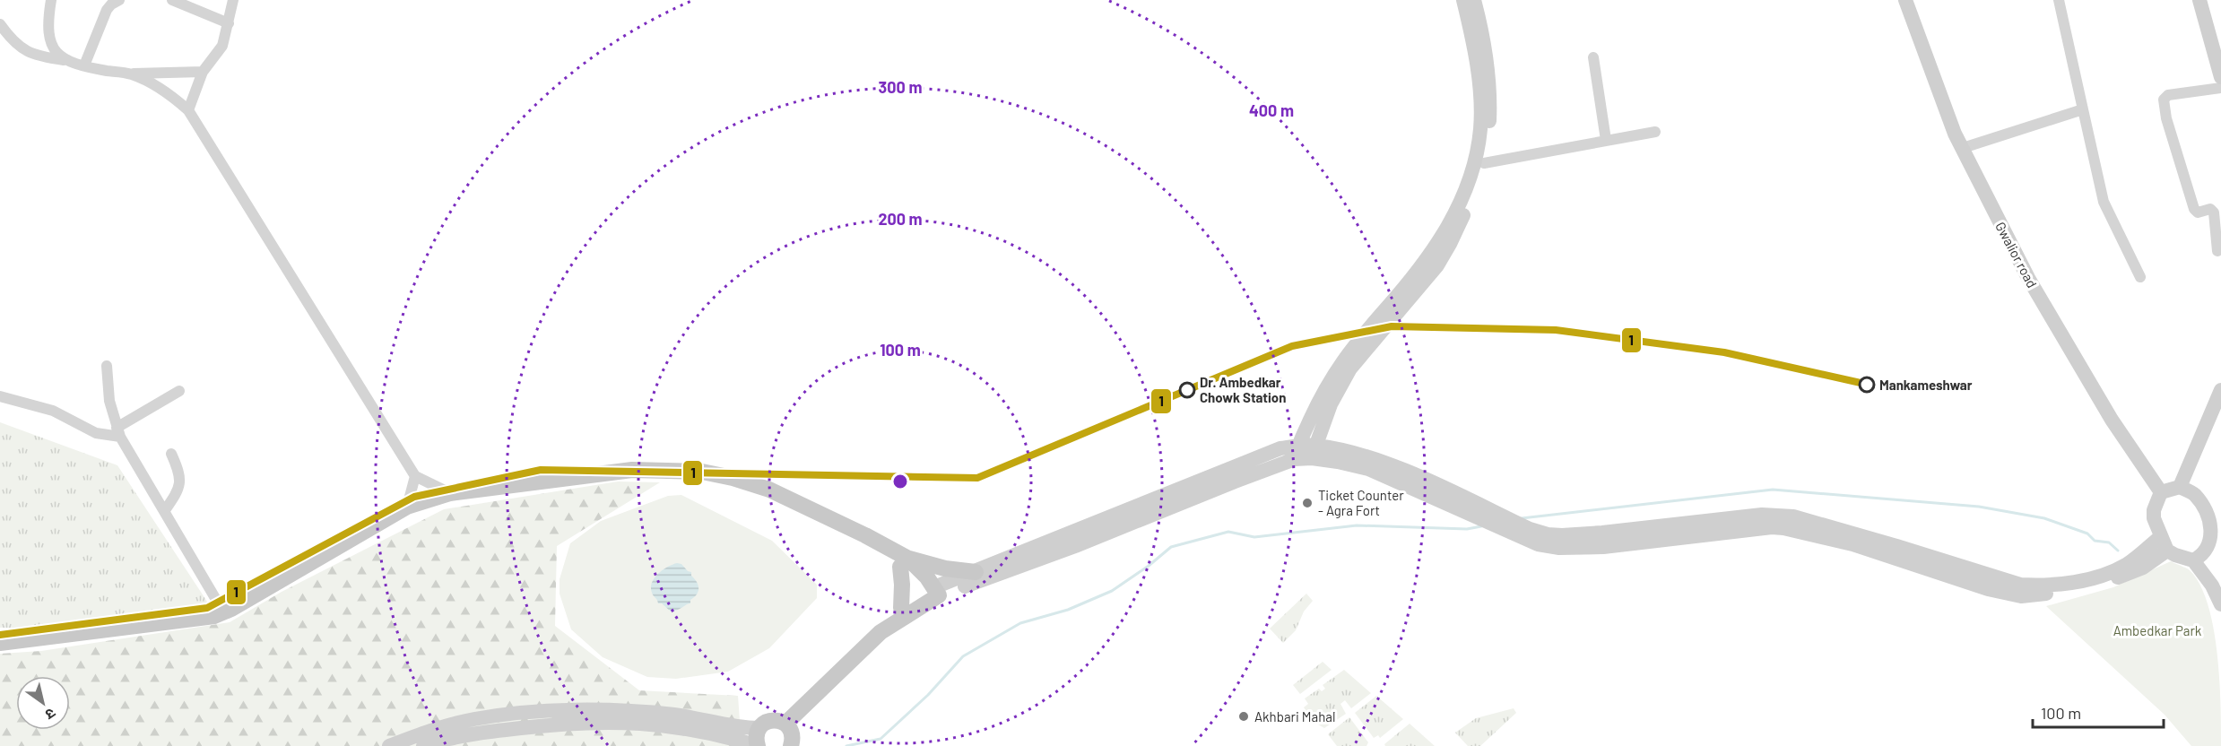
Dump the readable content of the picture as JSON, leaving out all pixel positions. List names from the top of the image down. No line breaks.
{"streets":{"main road":["Gwalior road"]},"parks":["Ambedkar Park"],"places":["Mankameshwar","Dr. Ambedkar Chowk Station","Ticket Counter - Agra Fort","Akhbari Mahal"],"lines":["transit line 1"],"scale_bar":"100 m","north":"bottom right","rings":["300 m","400 m","200 m","100 m"]}
